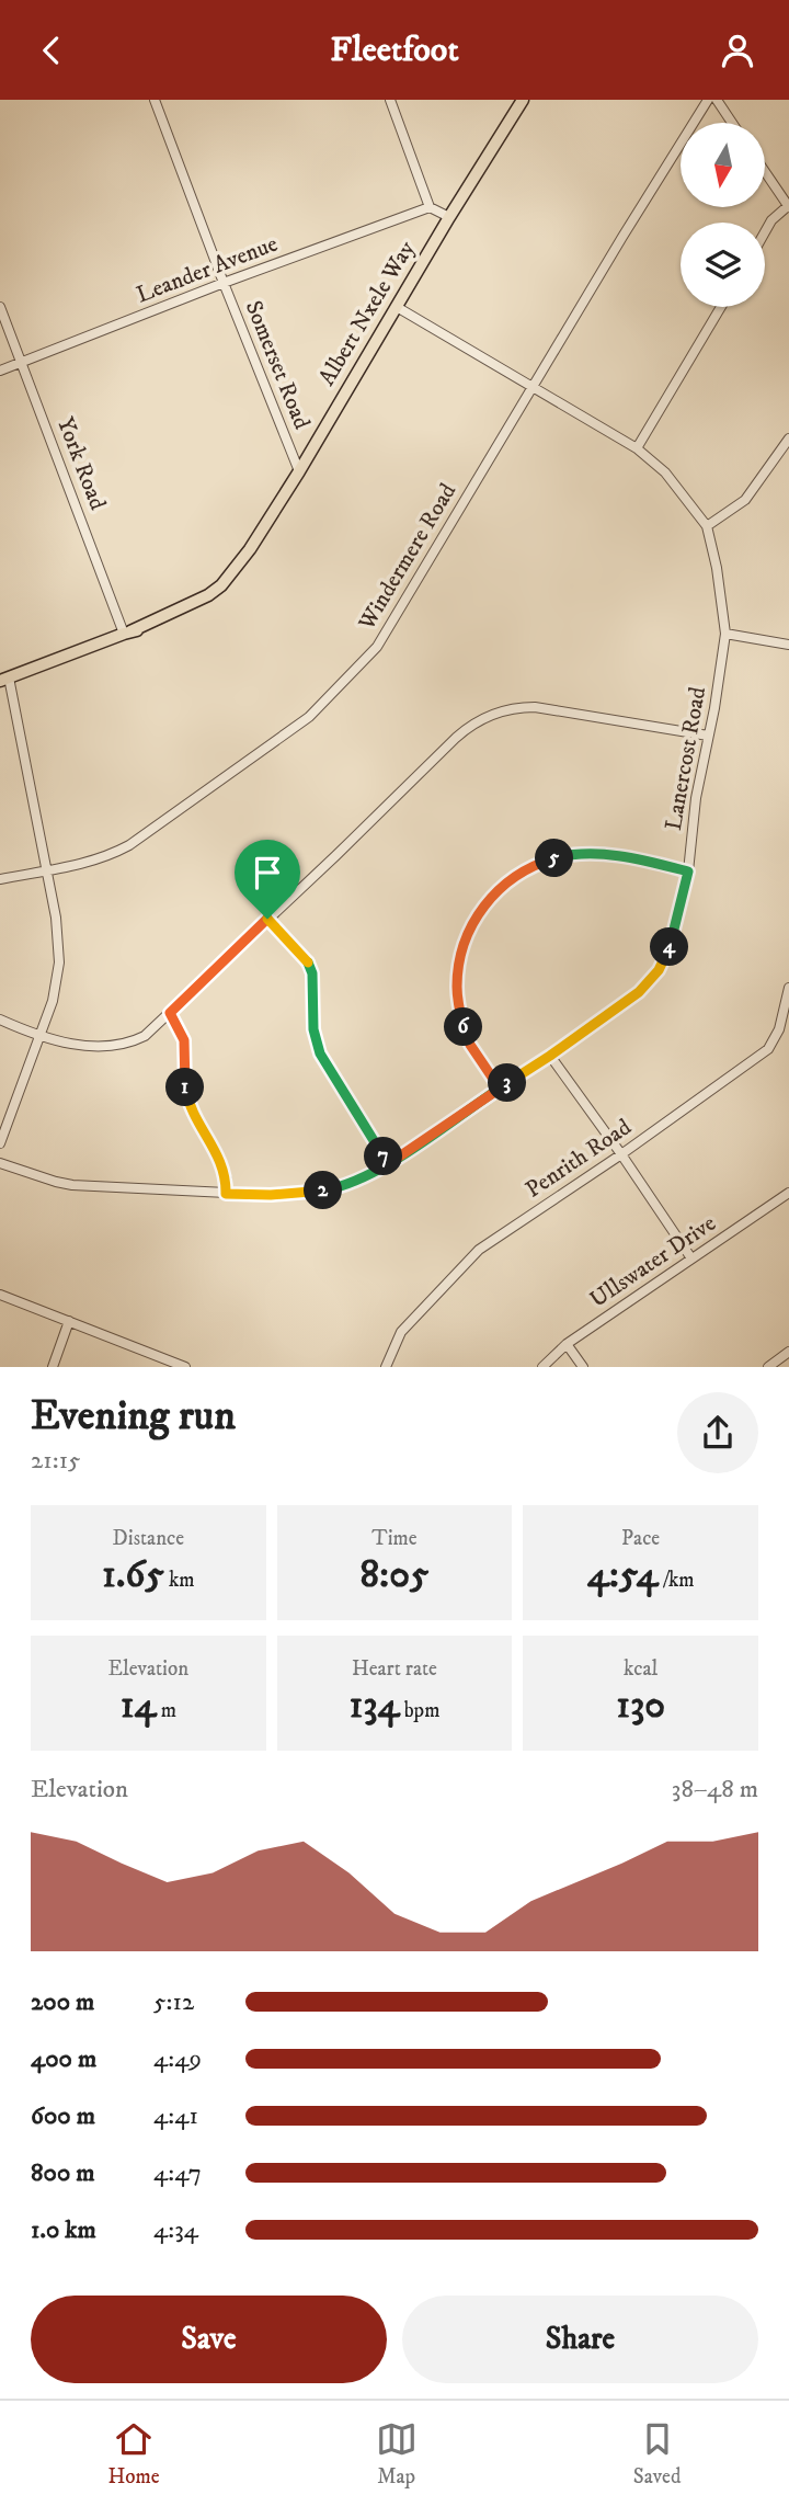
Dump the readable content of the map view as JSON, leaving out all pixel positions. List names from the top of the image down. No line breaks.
{"streets":{"main road":["Albert Nxele Way"],"street":["Leander Avenue","Somerset Road","York Road","Windermere Road","Lanercost Road","Penrith Road","Ullswater Drive"]},"crossings":[["Leander Avenue","Somerset Road"],["Leander Avenue","York Road"],["Albert Nxele Way","Somerset Road"],["Albert Nxele Way","York Road"],["Albert Nxele Way","Lanercost Road"],["Windermere Road","Lanercost Road"]],"north":"bottom","page":{"header":"Fleetfoot","pins":["5","4","6","3","1","7","2"],"heading":["Evening run","21:15"],"stats":[["Distance","1.65 km"],["Time","8:05"],["Pace","4:54 /km"],["Elevation","14 m"],["Heart rate","134 bpm"],["kcal","130"]],"chart":["Elevation","38–48 m"],"list":[{"name":"200 m","note":"5:12"},{"name":"400 m","note":"4:49"},{"name":"600 m","note":"4:41"},{"name":"800 m","note":"4:47"},{"name":"1.0 km","note":"4:34"}],"buttons":["Save","Share"],"tabs":["Home","Map","Saved"]}}
